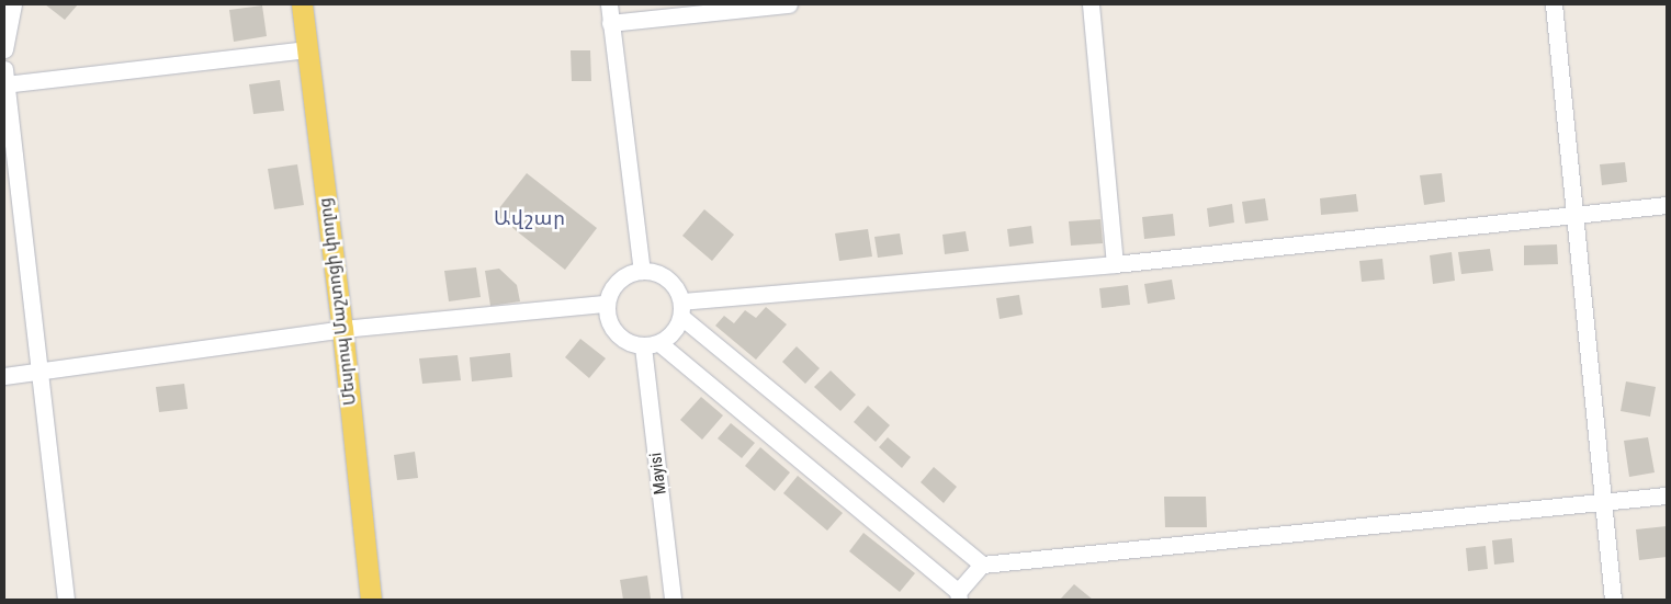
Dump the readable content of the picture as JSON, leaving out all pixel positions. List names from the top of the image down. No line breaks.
{"streets":{"main road":["Մեսրոպ Մաշտոցի փողոց"],"street":["Mayisi"]},"districts":["Ավշար"]}
